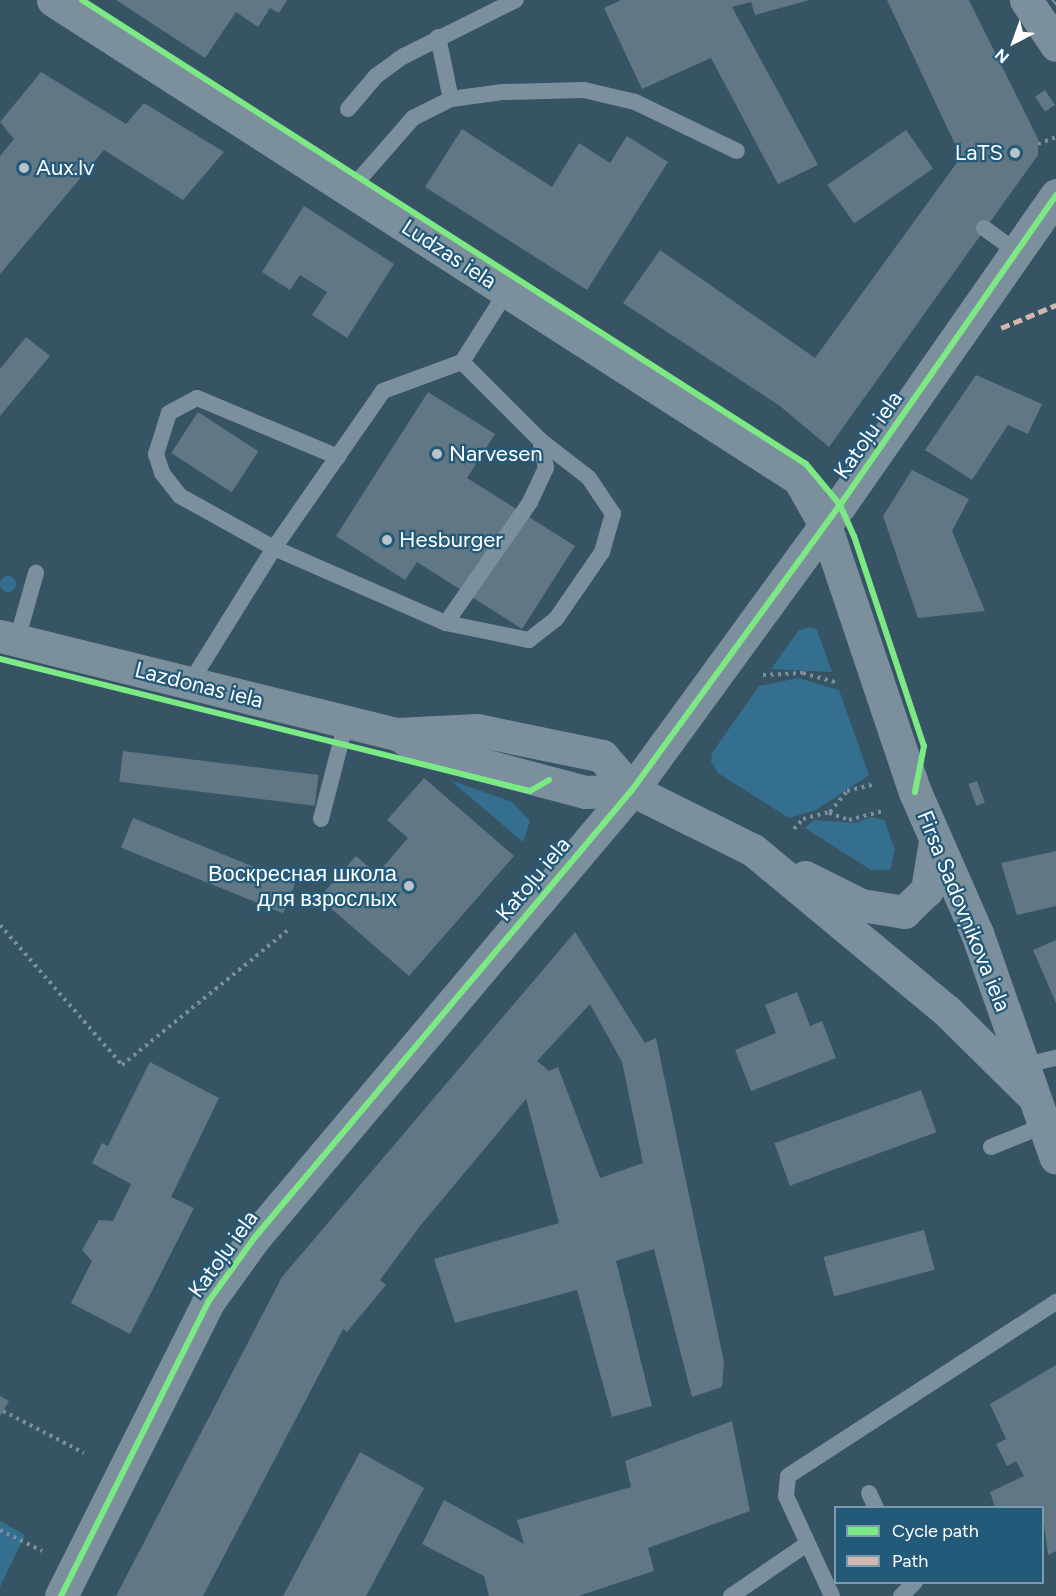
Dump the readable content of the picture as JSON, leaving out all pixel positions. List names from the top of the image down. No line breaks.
{"streets":{"street":["Ludzas iela","Katoļu iela","Lazdonas iela","Firsa Sadovņikova iela"]},"crossings":[["Ludzas iela","Katoļu iela"],["Ludzas iela","Firsa Sadovņikova iela"],["Katoļu iela","Lazdonas iela"],["Katoļu iela","Firsa Sadovņikova iela"],["Lazdonas iela","Firsa Sadovņikova iela"]],"places":["LaTS","Aux.lv","Narvesen","Hesburger","Воскресная школа для взрослых"],"legend":["Cycle path","Path"],"north":"bottom left"}
